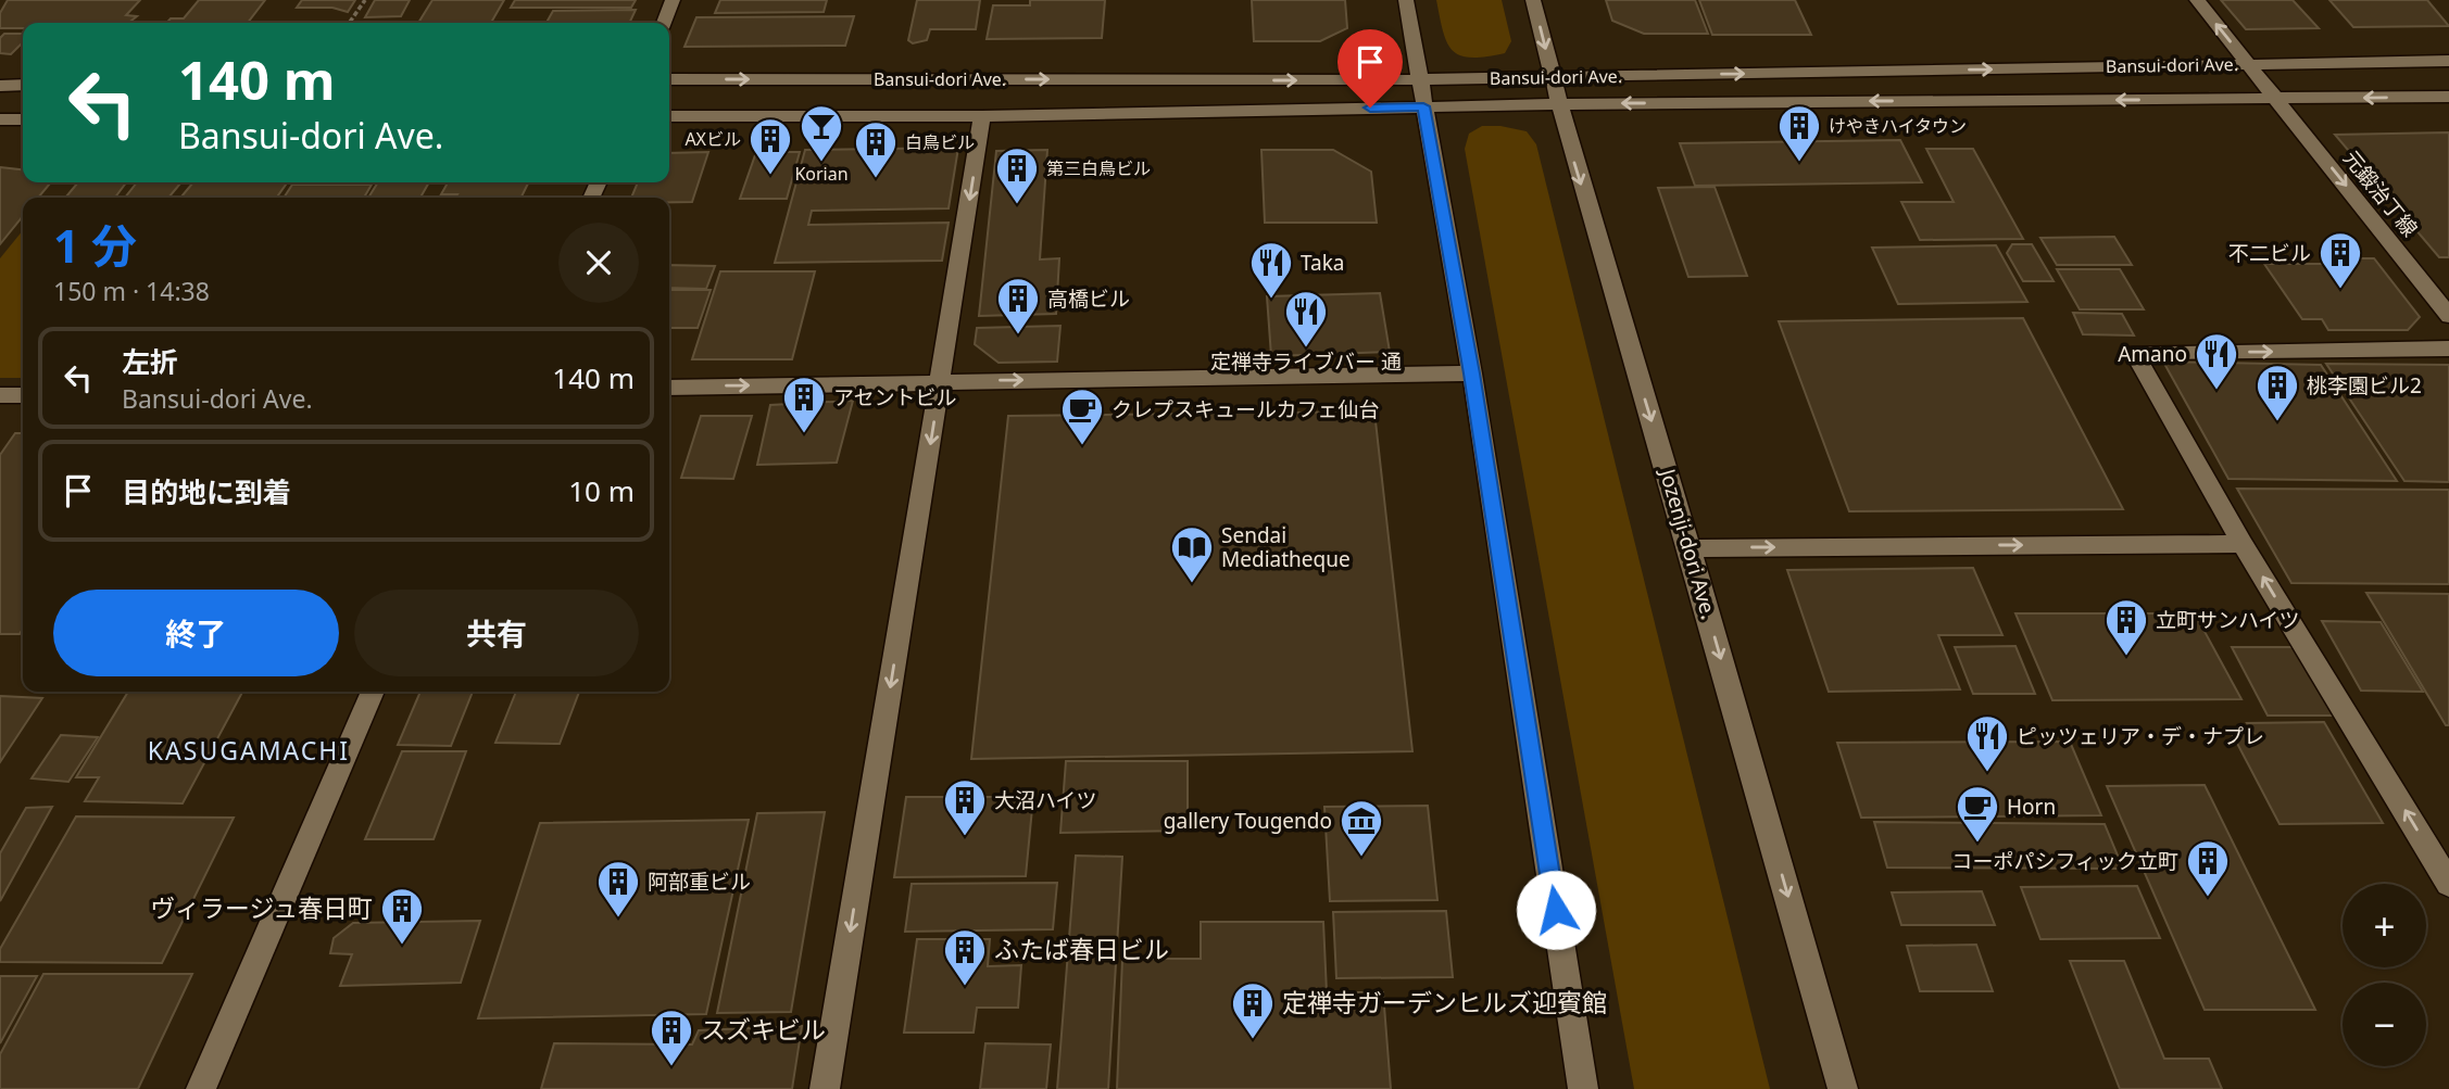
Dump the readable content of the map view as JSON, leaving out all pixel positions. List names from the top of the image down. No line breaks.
{"streets":{"street":["Bansui-dori Ave.","元鍛治丁線","Jozenji-dori Ave."]},"crossings":[["Bansui-dori Ave.","元鍛治丁線"],["Bansui-dori Ave.","Jozenji-dori Ave."]],"one_way":["元鍛治丁線"],"districts":["KASUGAMACHI"],"places":{"bar":["Korian"],"building":["けやきハイタウン","AXビル","白鳥ビル","第三白鳥ビル","不二ビル","高橋ビル","桃李園ビル2","アセントビル","立町サンハイツ","大沼ハイツ","コーポパシフィック立町","阿部重ビル","ヴィラージュ春日町","ふたば春日ビル","定禅寺ガーデンヒルズ迎賓館","スズキビル"],"restaurant":["Taka","定禅寺ライブバー 通","Amano","ピッツェリア・デ・ナプレ"],"cafe":["クレプスキュールカフェ仙台","Horn"],"library":["Sendai Mediatheque"],"museum":["gallery Tougendo"]},"page":{"turn":["140 m","Bansui-dori Ave."],"heading":["1 分","150 m · 14:38"],"list":[{"name":"左折","note":"Bansui-dori Ave.","value":"140 m"},{"name":"目的地に到着","value":"10 m"}],"buttons":["終了","共有"],"map_buttons":["+","−"]}}
